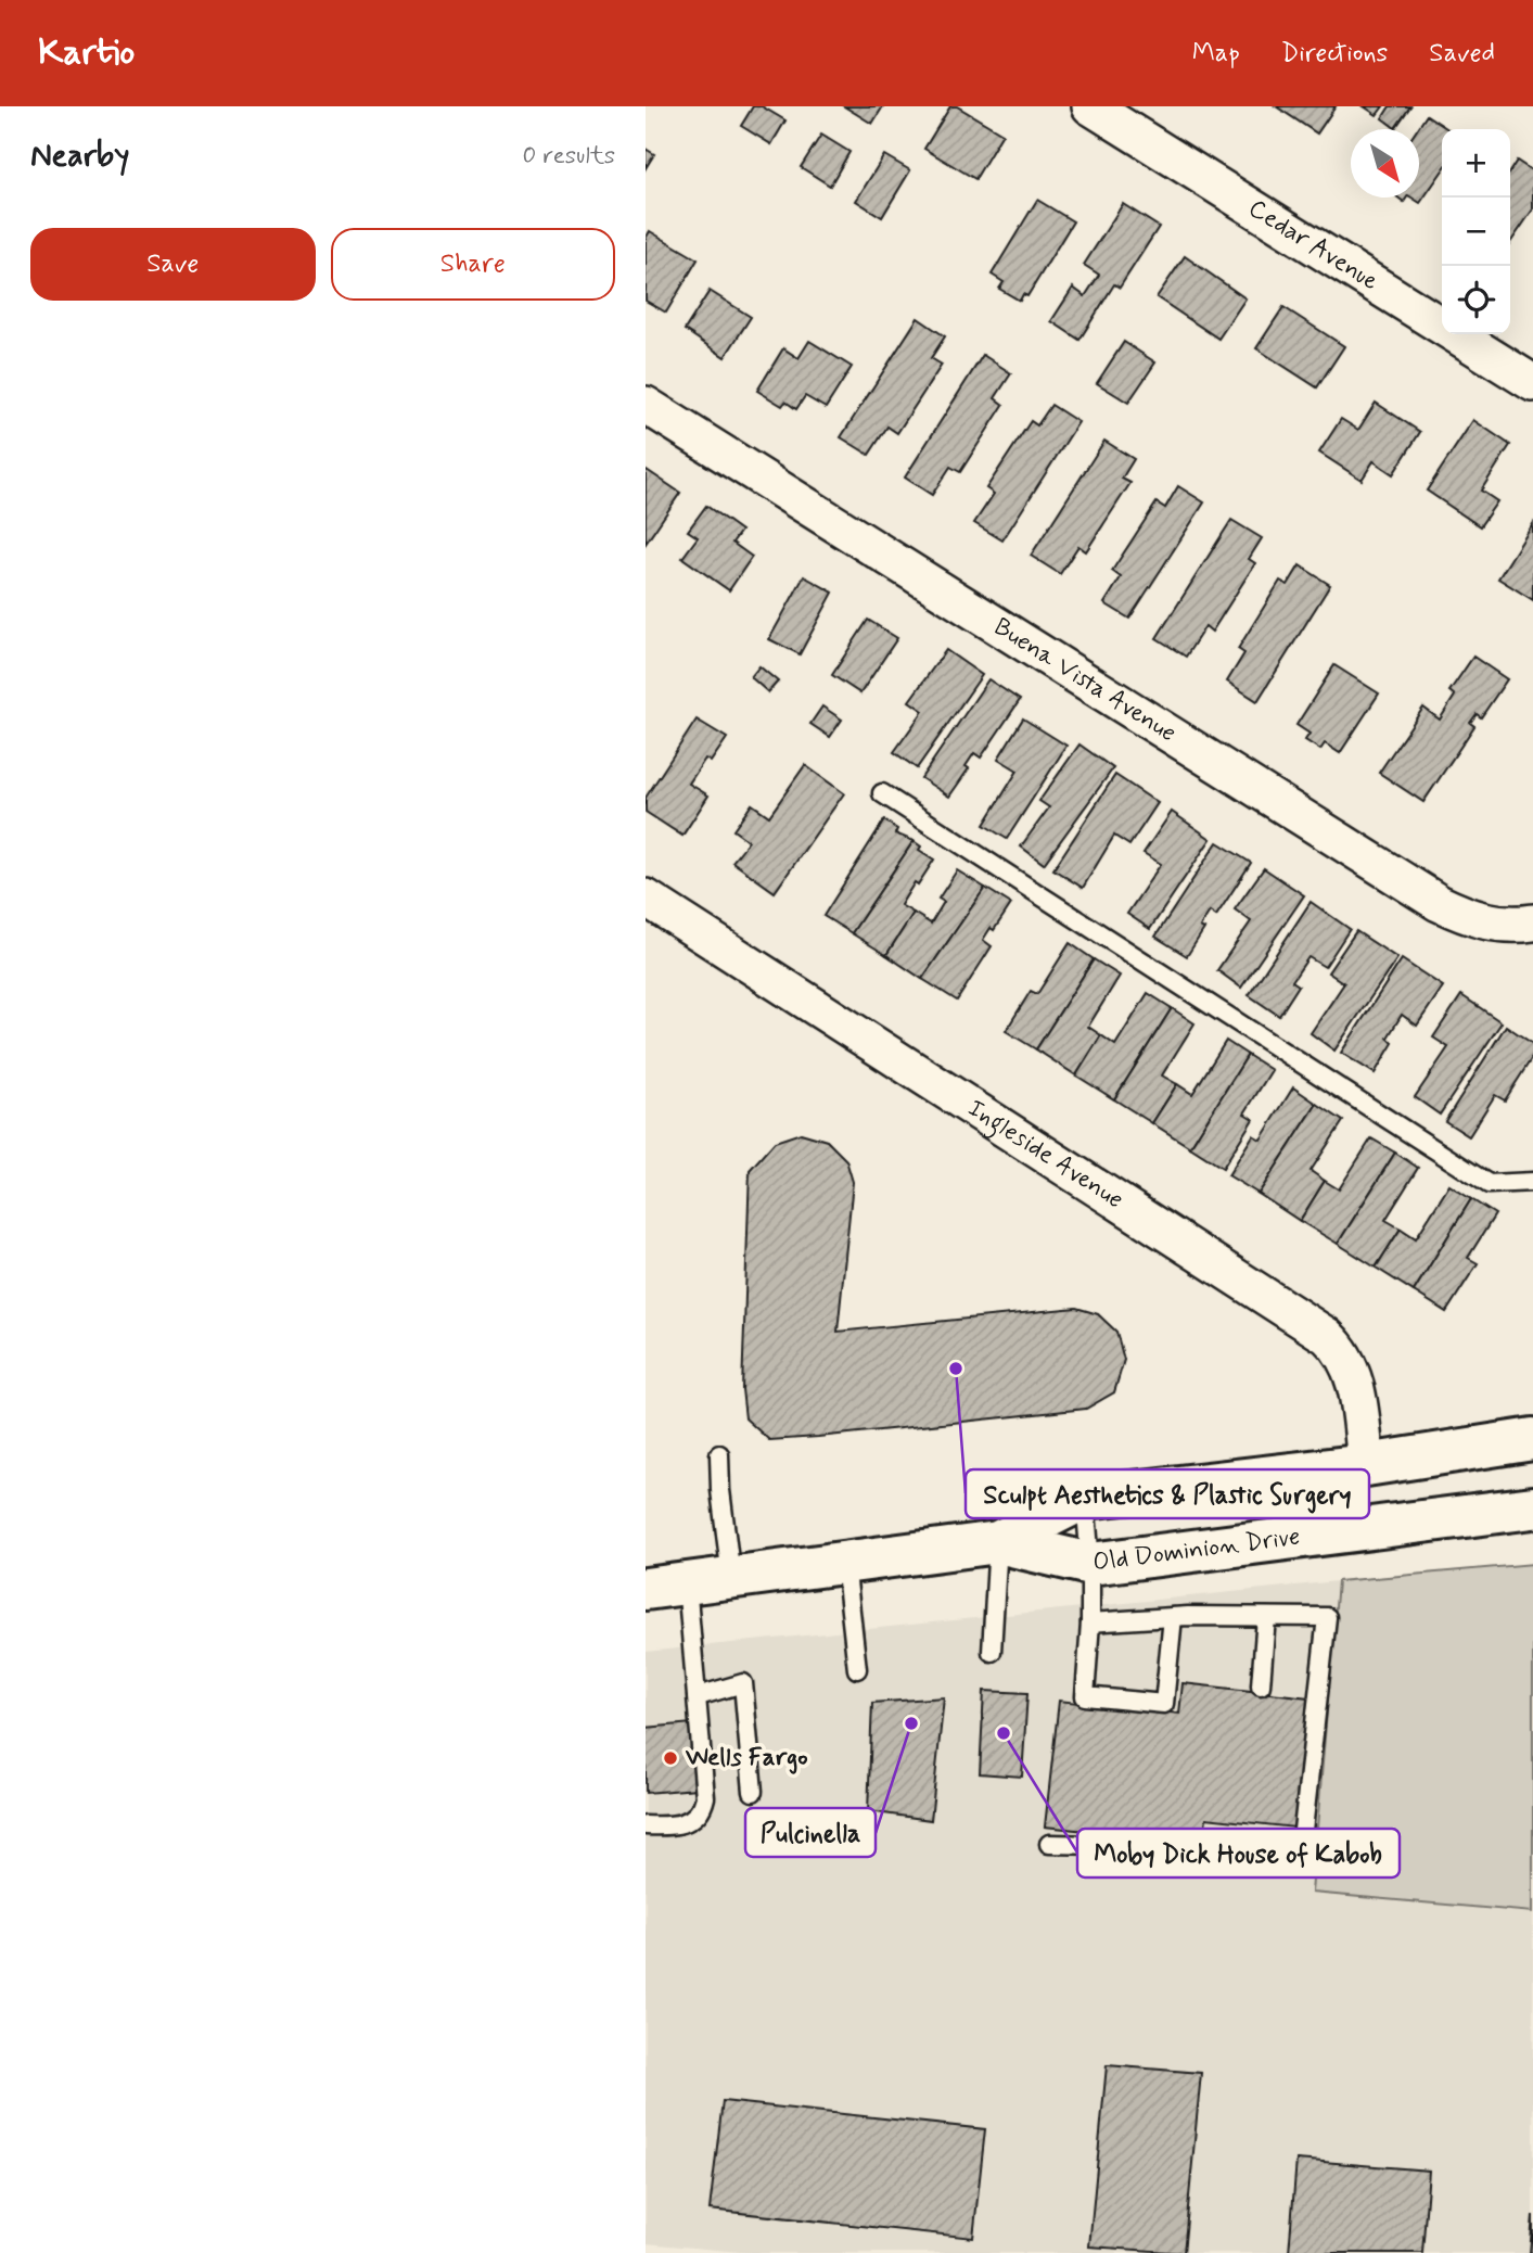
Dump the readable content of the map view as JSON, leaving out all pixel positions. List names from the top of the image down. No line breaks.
{"streets":{"main road":["Old Dominion Drive"],"street":["Cedar Avenue","Buena Vista Avenue","Ingleside Avenue"]},"crossings":[["Ingleside Avenue","Old Dominion Drive"]],"places":["Sculpt Aesthetics & Plastic Surgery","Pulcinella","Moby Dick House of Kabob","Wells Fargo"],"north":"bottom right","page":{"header":"Kartio","nav":["Map","Directions","Saved"],"heading":["Nearby","0 results"],"map_buttons":["+","−"],"buttons":["Save","Share"]}}
